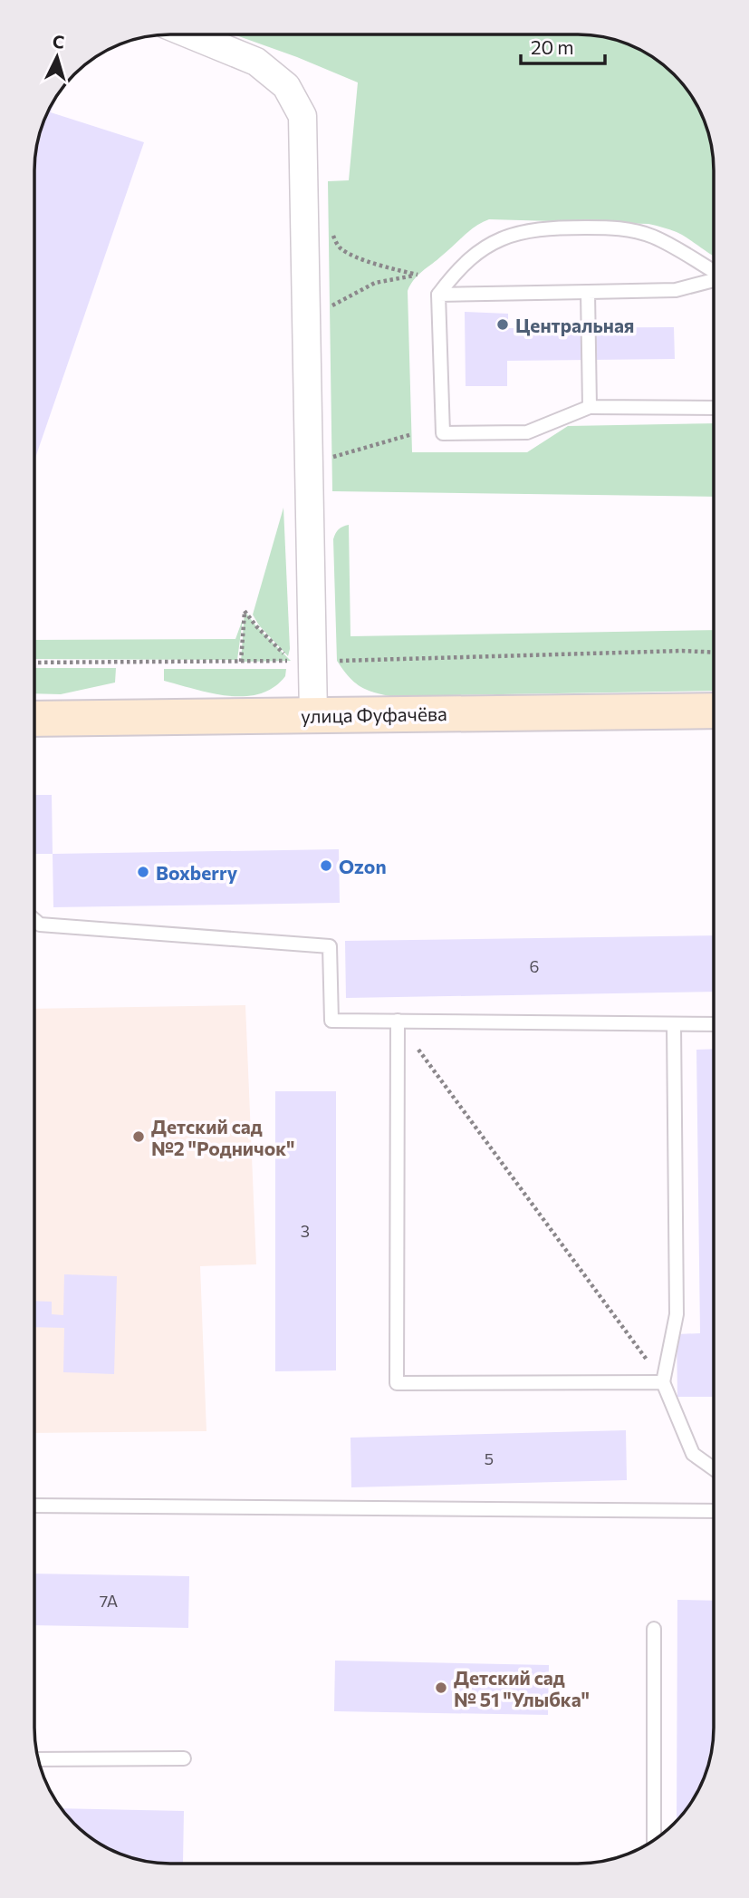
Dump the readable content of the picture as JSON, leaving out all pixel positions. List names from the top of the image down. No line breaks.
{"streets":{"street":["улица Фуфачёва"]},"places":["Центральная","Ozon","Boxberry","Детский сад №2 \"Родничок\"","Детский сад № 51 \"Улыбка\""],"house_numbers":["6","3","5","7А"],"scale_bar":"20 m","north":"top"}
